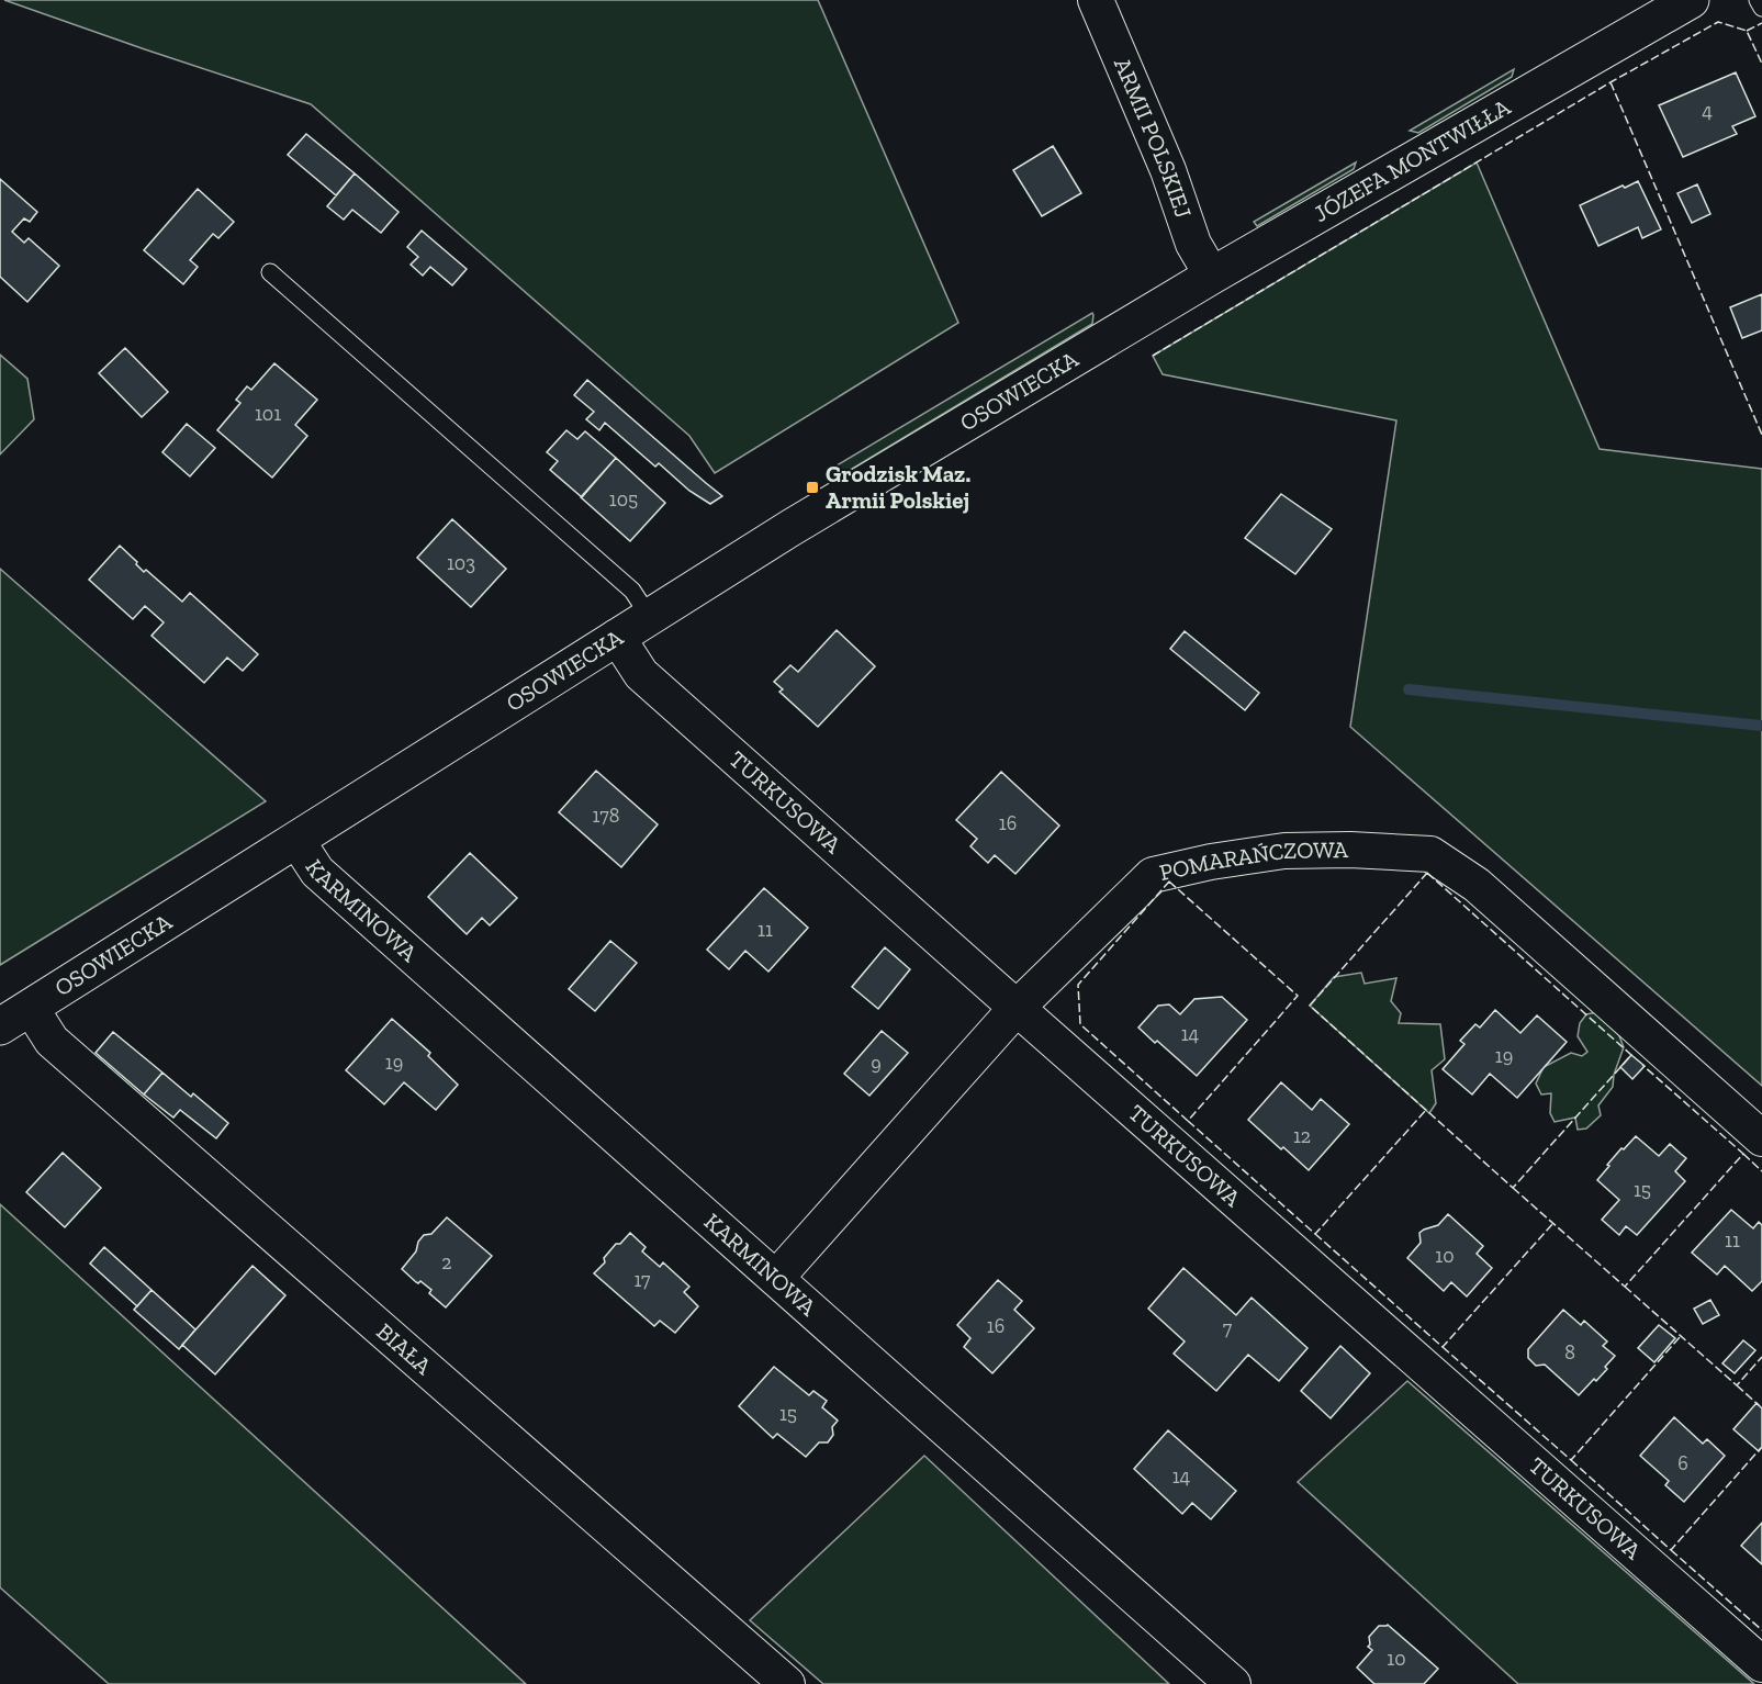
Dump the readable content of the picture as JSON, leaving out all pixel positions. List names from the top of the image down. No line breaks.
{"streets":{"street":["ARMII POLSKIEJ","JÓZEFA MONTWIŁŁA","OSOWIECKA","TURKUSOWA","POMARAŃCZOWA","KARMINOWA","BIAŁA"]},"crossings":[["ARMII POLSKIEJ","JÓZEFA MONTWIŁŁA"],["JÓZEFA MONTWIŁŁA","OSOWIECKA"],["OSOWIECKA","TURKUSOWA"],["OSOWIECKA","KARMINOWA"],["OSOWIECKA","BIAŁA"],["TURKUSOWA","POMARAŃCZOWA"],["POMARAŃCZOWA","KARMINOWA"]],"places":{"transit":["Grodzisk Maz. Armii Polskiej"]},"house_numbers":["4","101","105","103","178","16","11","14","19","19","9","12","15","11","10","2","17","16","7","8","15","6","14","10"]}
